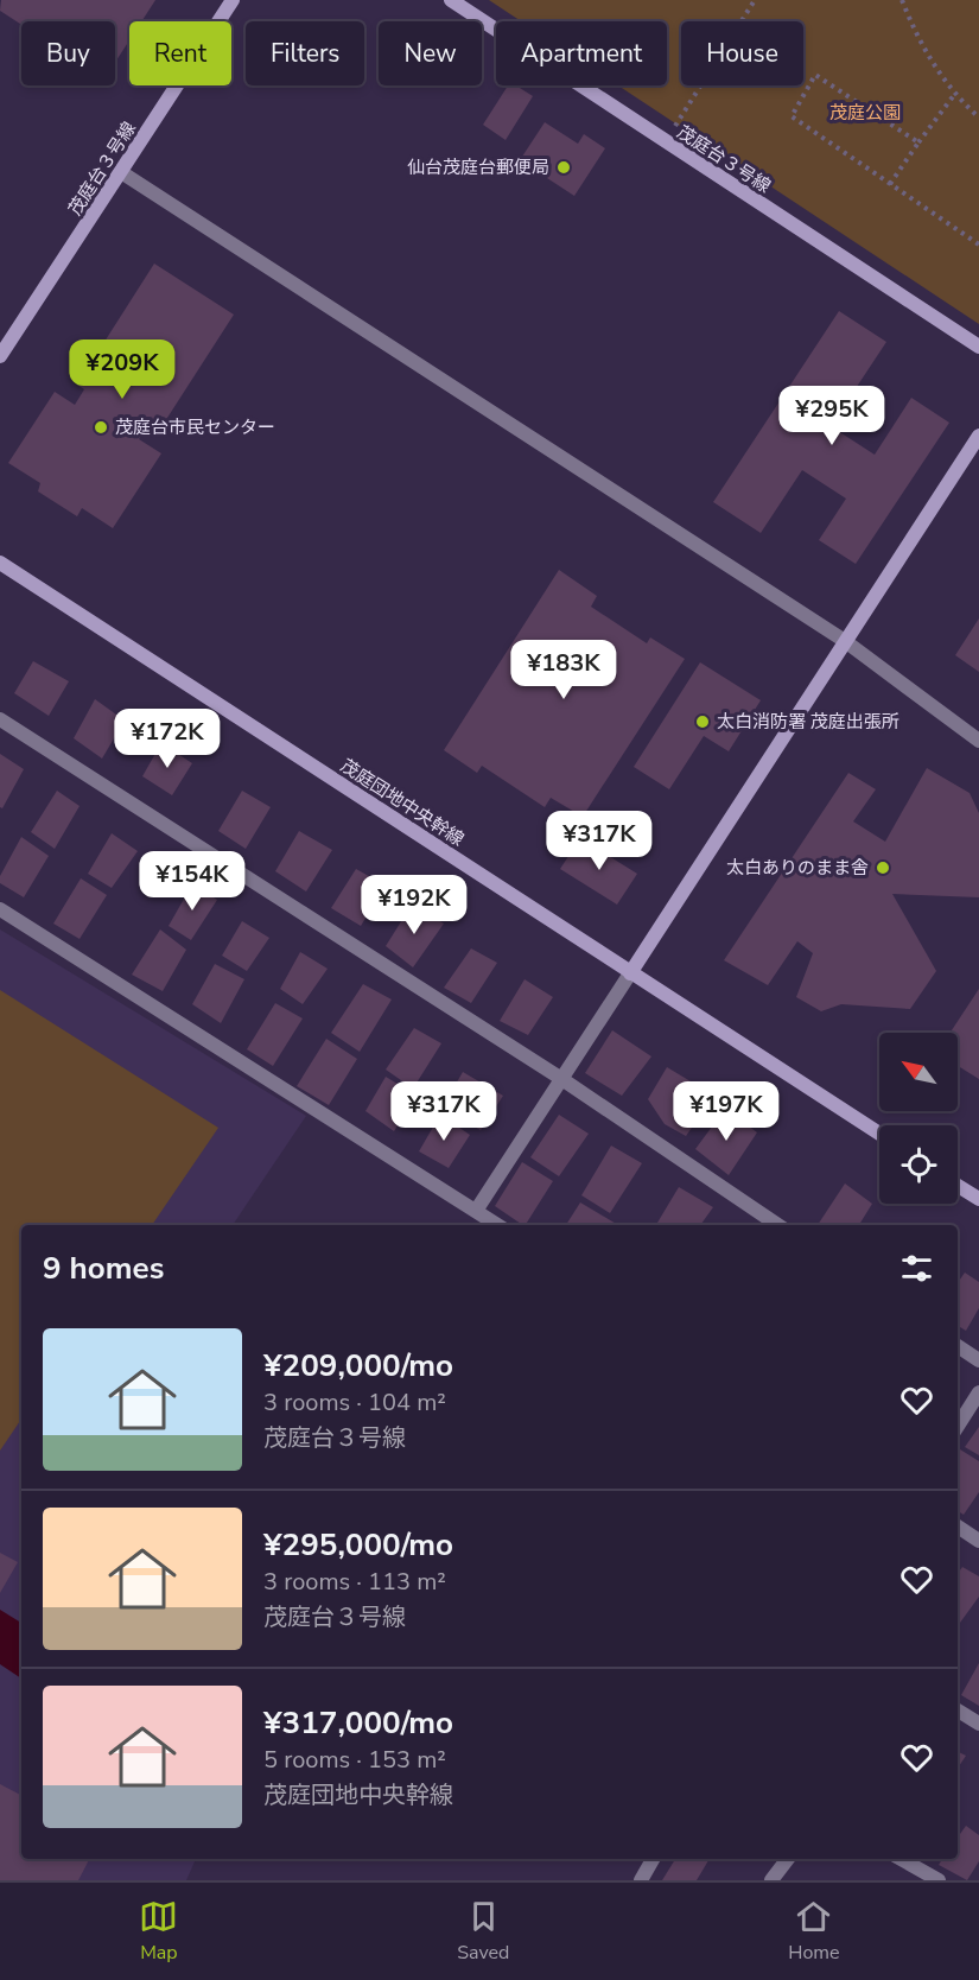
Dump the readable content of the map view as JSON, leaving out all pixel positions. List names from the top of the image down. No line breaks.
{"streets":{"street":["茂庭台３号線","茂庭団地中央幹線"]},"parks":["茂庭公園"],"places":["仙台茂庭台郵便局","茂庭台市民センター","太白消防署 茂庭出張所","太白ありのまま舎"],"north":"top left","page":{"chip":["Buy","Rent","Filters","New","Apartment","House"],"price":["¥209K","¥295K","¥183K","¥172K","¥317K","¥154K","¥192K","¥317K","¥197K"],"heading":"9 homes","list":[{"name":"¥209,000/mo","note":"3 rooms · 104 m² · 茂庭台３号線"},{"name":"¥295,000/mo","note":"3 rooms · 113 m² · 茂庭台３号線"},{"name":"¥317,000/mo","note":"5 rooms · 153 m² · 茂庭団地中央幹線"}],"tabs":["Map","Saved","Home"]}}
